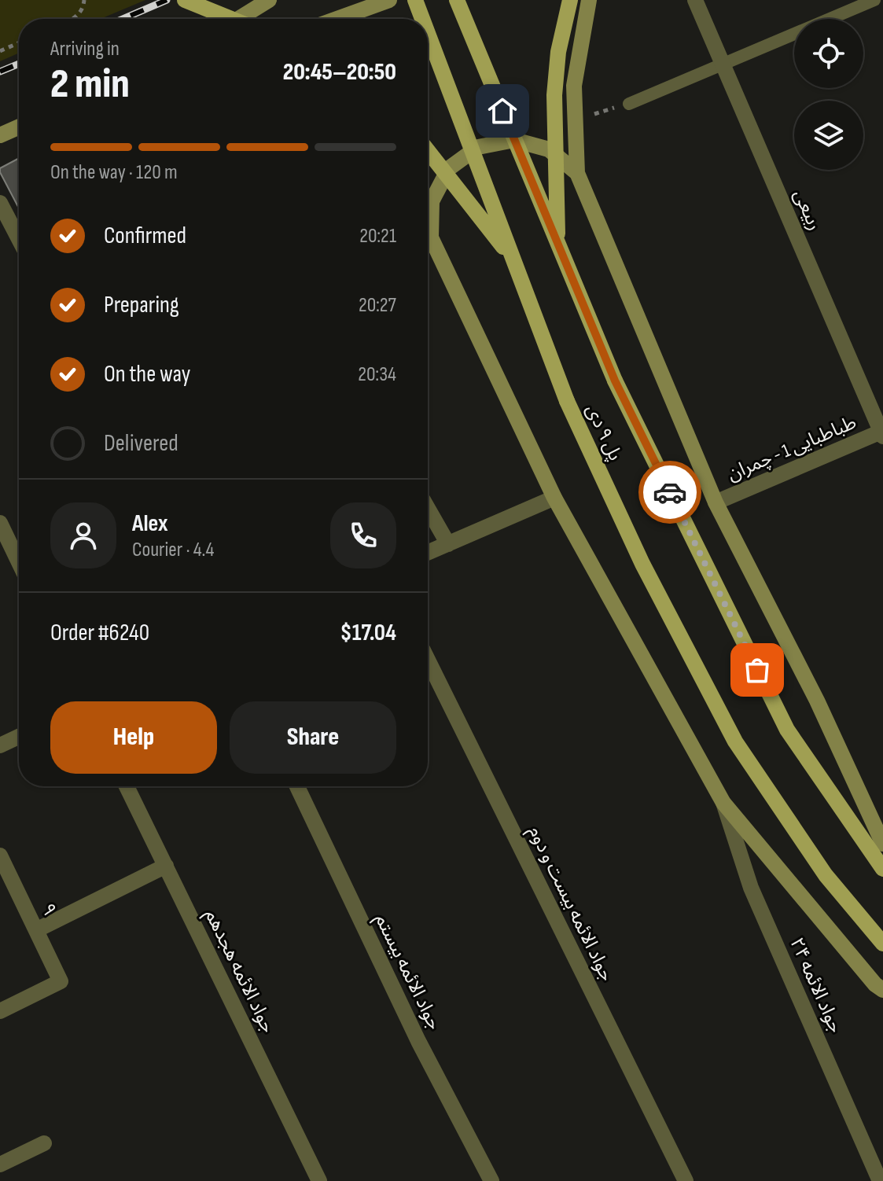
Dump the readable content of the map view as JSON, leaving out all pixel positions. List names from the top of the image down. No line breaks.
{"streets":{"main road":["پل ۹ دی"],"street":["ربیعی","طباطبایی 1 - چمران","جواد الائمه بیست و دوم","۹","جواد الائمه هجدهم","جواد الائمه بیستم","جواد الائمه ۲۴"]},"crossings":[["ربیعی","طباطبایی 1 - چمران"]],"page":{"heading":["2 min","Arriving in","20:45–20:50"],"panel":["Alex","Courier · 4.4","Order #6240","$17.04"],"bar":"On the way · 120 m","list":[["Confirmed","20:21"],["Preparing","20:27"],["On the way","20:34"],"Delivered"],"buttons":["Help","Share"]}}
